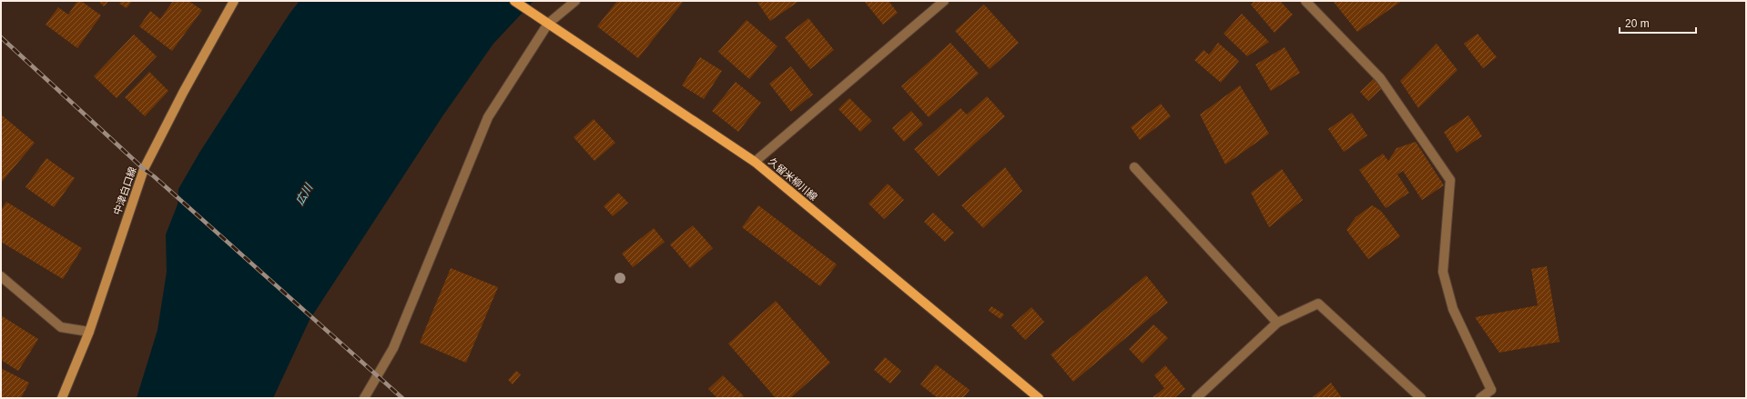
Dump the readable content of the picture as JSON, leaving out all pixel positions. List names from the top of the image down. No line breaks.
{"streets":{"main road":["久留米柳川線","中津白口線"]},"water":["広川"],"scale_bar":"20 m"}
